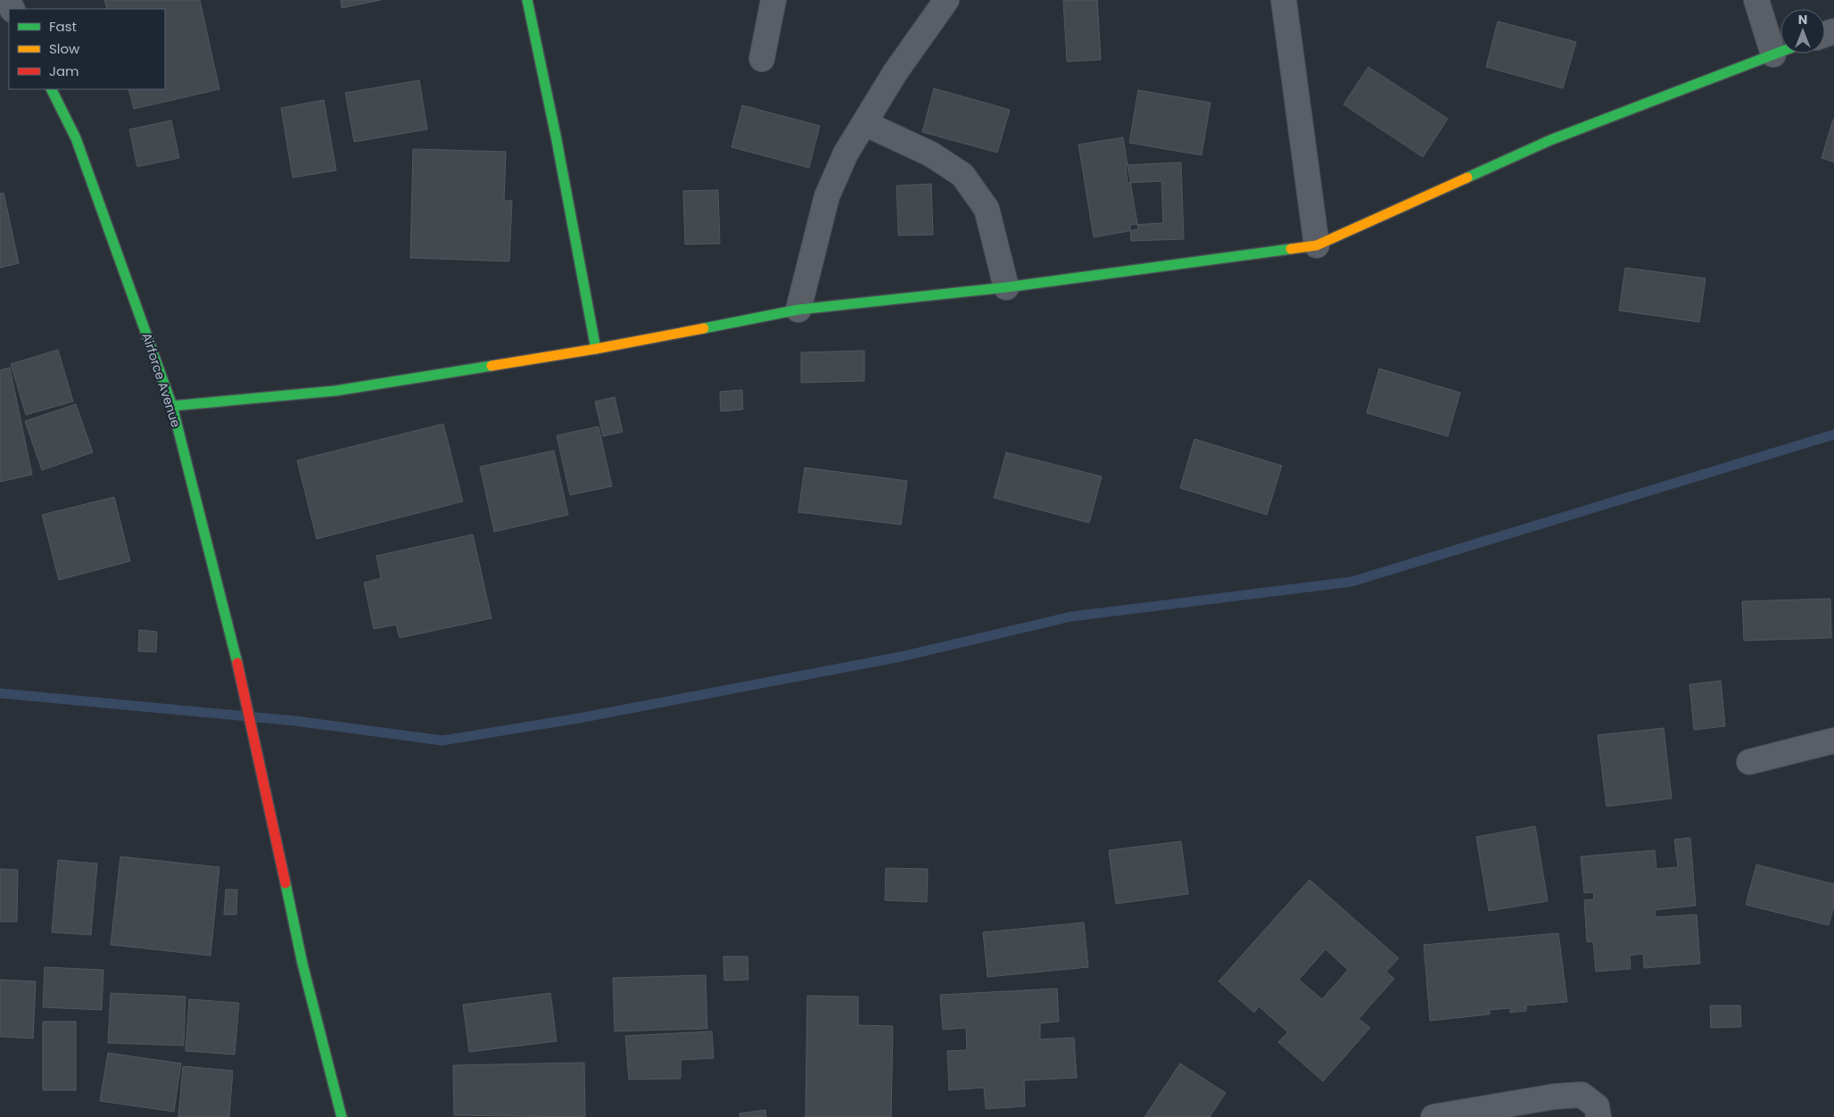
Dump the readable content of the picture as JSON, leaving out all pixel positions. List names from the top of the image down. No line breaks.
{"streets":{"street":["Airforce Avenue"]},"legend":["Fast","Slow","Jam"],"north":"top"}
